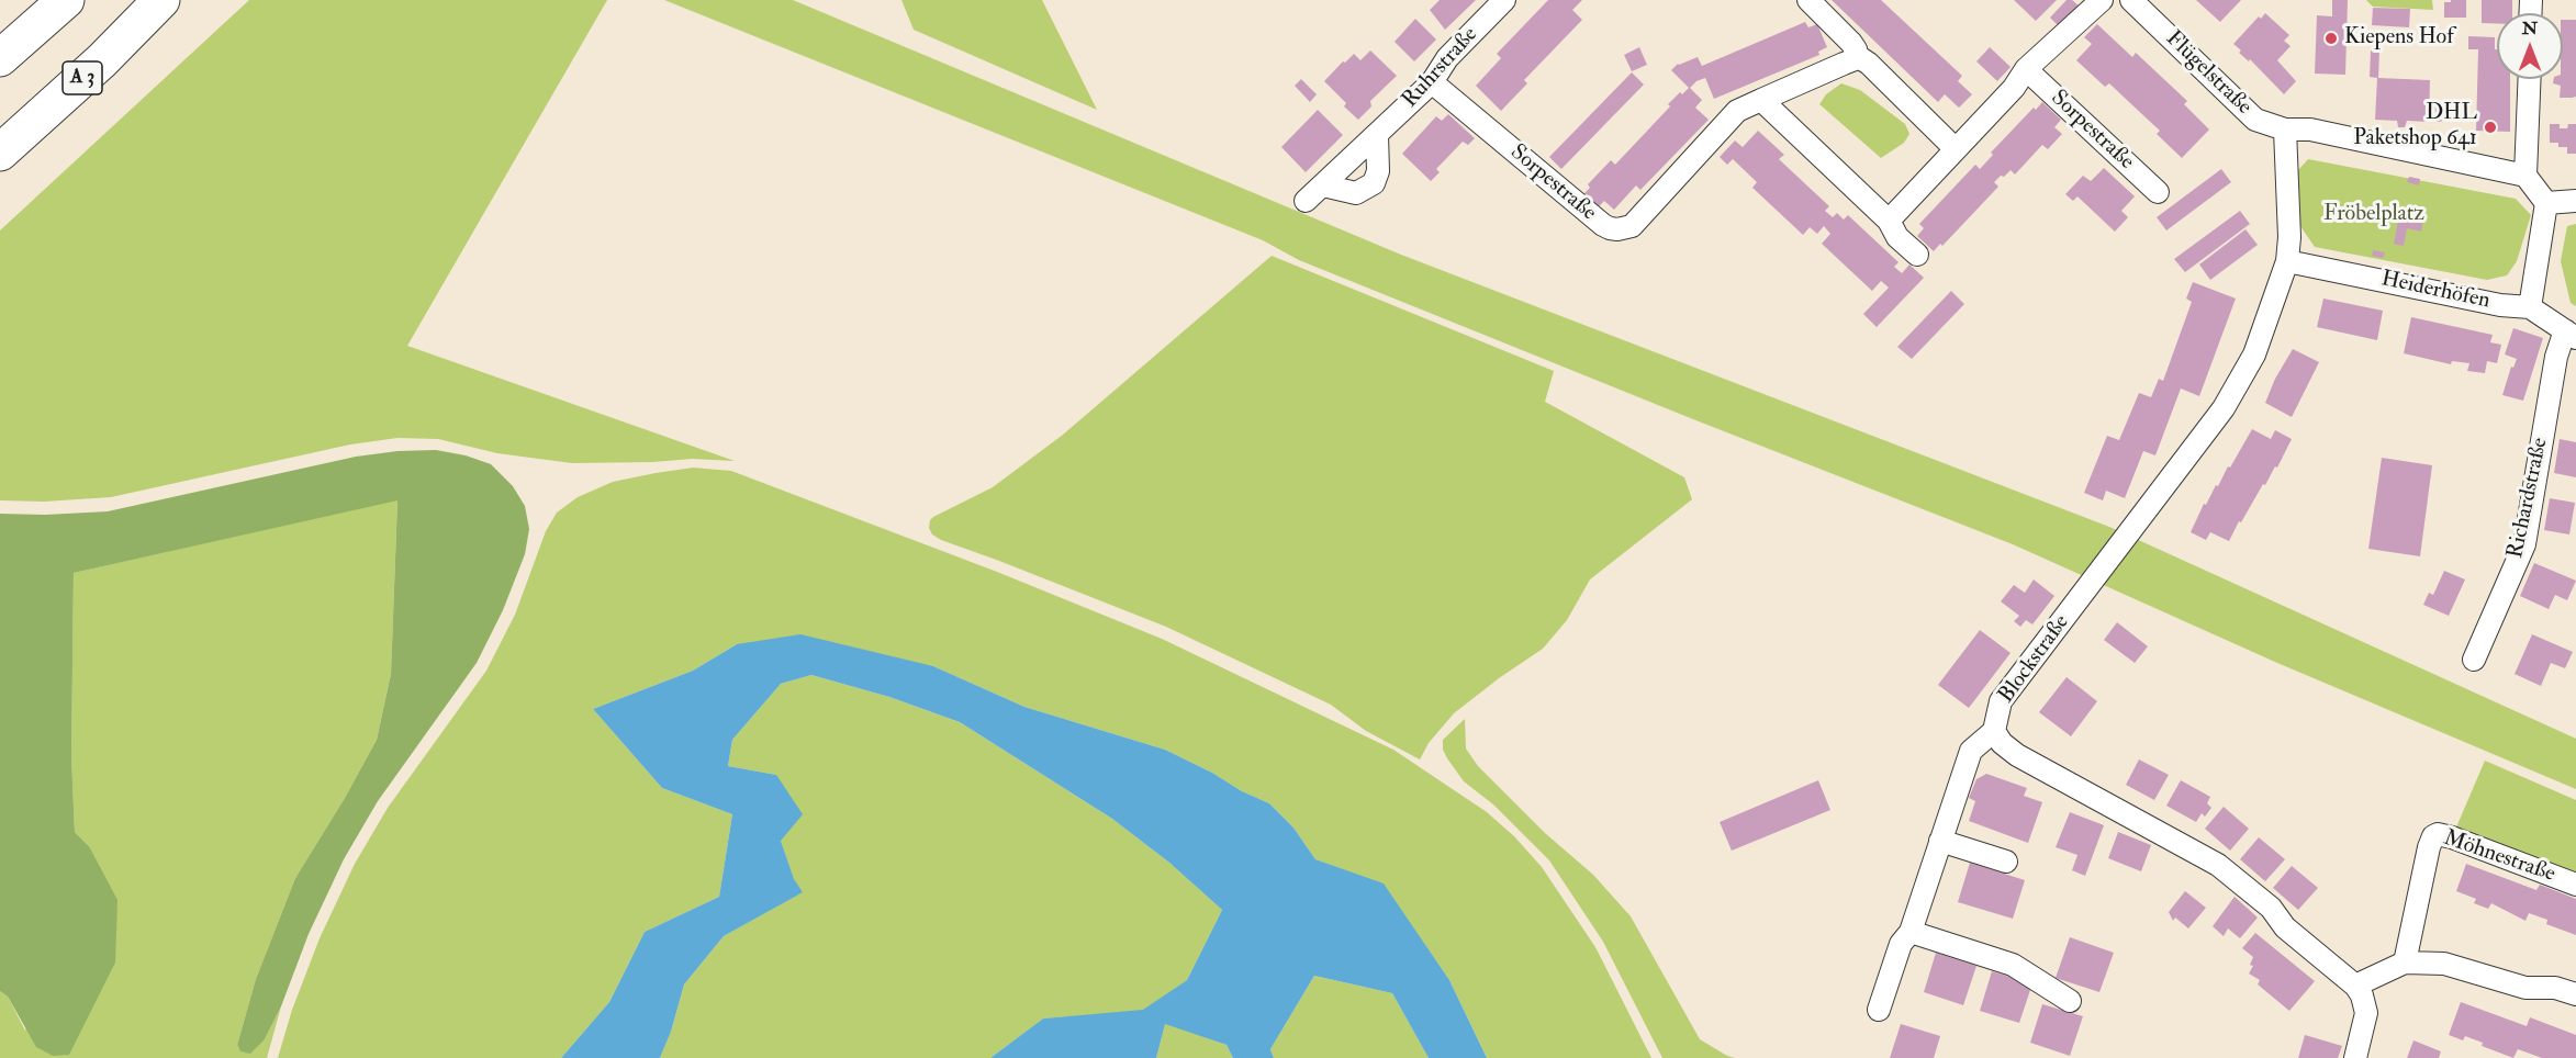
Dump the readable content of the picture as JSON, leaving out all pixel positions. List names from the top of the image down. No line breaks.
{"streets":{"highway":["A 3"],"street":["Ruhrstraße","Flügelstraße","Sorpestraße","Heiderhöfen","Richardstraße","Blockstraße","Möhnestraße"]},"crossings":[["Ruhrstraße","Sorpestraße"],["Flügelstraße","Blockstraße"],["Heiderhöfen","Richardstraße"],["Heiderhöfen","Blockstraße"]],"parks":["Fröbelplatz"],"places":["Kiepens Hof","DHL Paketshop 641"],"north":"top"}
